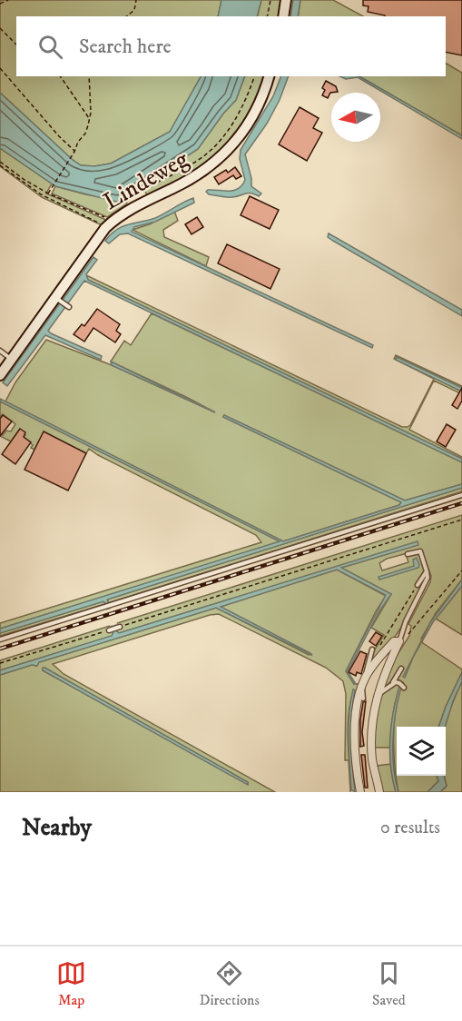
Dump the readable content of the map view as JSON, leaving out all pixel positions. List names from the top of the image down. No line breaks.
{"streets":{"main road":["Lindeweg"]},"north":"left","page":{"search":"Search here","heading":["Nearby","0 results"],"nav":["Map","Directions","Saved"]}}
